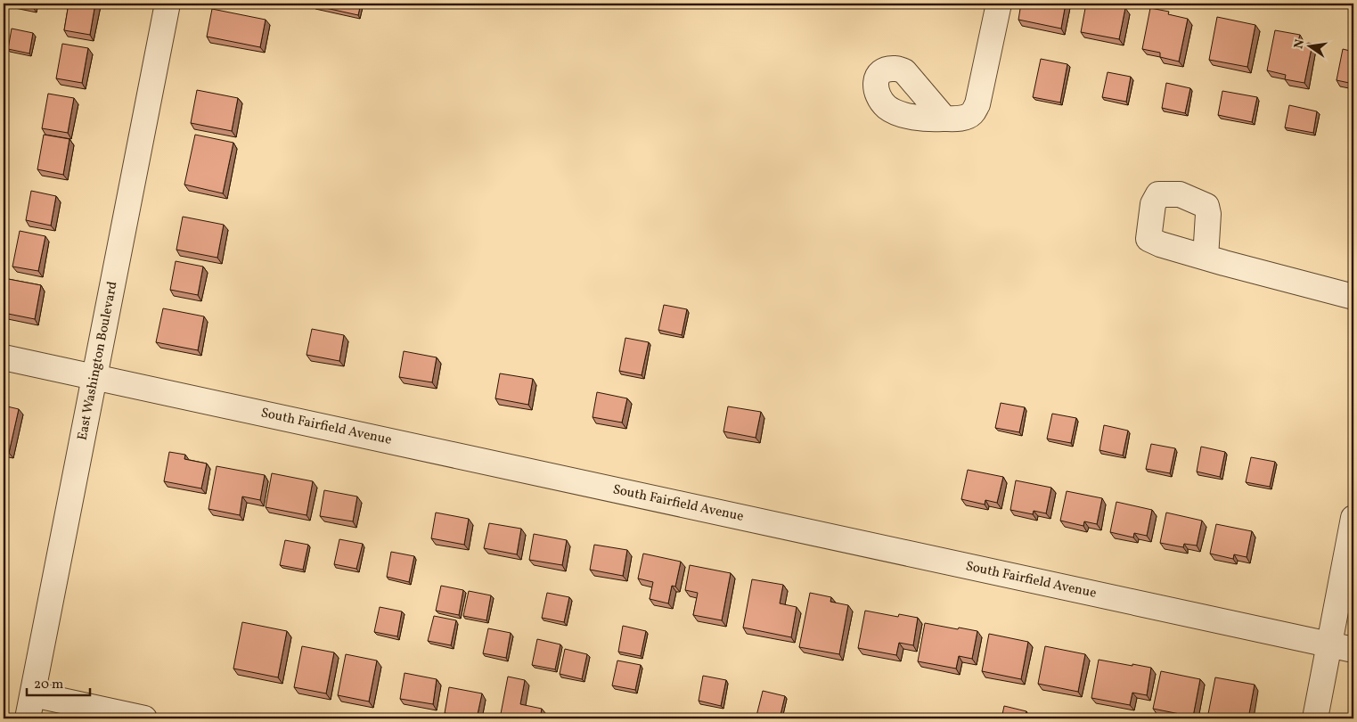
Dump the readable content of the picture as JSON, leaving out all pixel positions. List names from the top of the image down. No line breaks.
{"streets":{"street":["East Washington Boulevard","South Fairfield Avenue"]},"crossings":[["East Washington Boulevard","South Fairfield Avenue"]],"scale_bar":"20 m","north":"left"}
